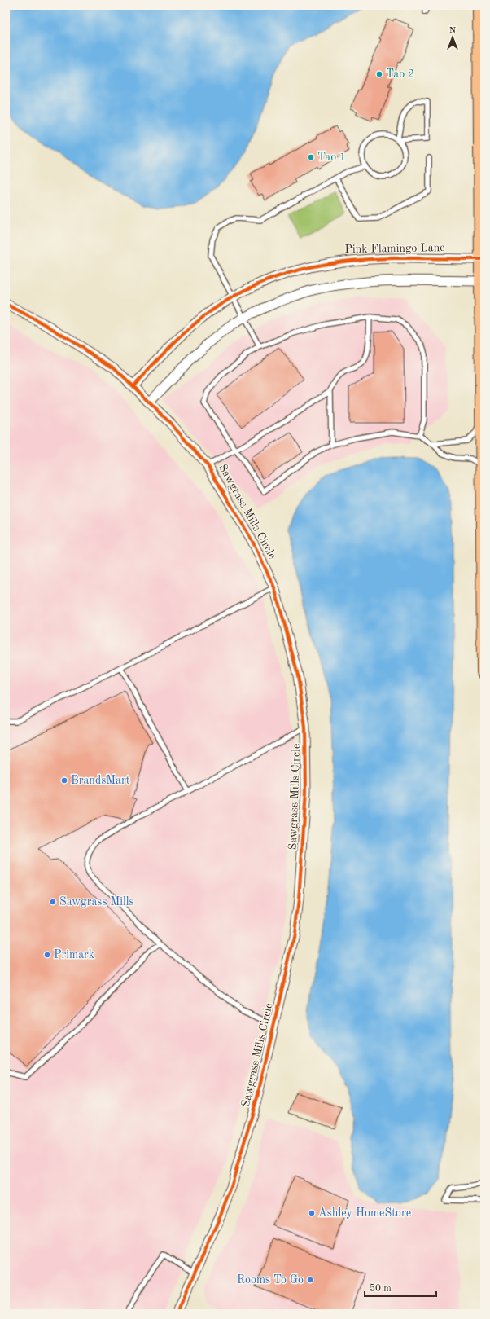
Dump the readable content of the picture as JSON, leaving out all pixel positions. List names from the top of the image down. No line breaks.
{"streets":{"street":["Pink Flamingo Lane","Sawgrass Mills Circle"]},"crossings":[["Pink Flamingo Lane","Sawgrass Mills Circle"]],"places":["Tao 2","Tao 1","BrandsMart","Sawgrass Mills","Primark","Ashley HomeStore","Rooms To Go"],"scale_bar":"50 m","north":"top"}
